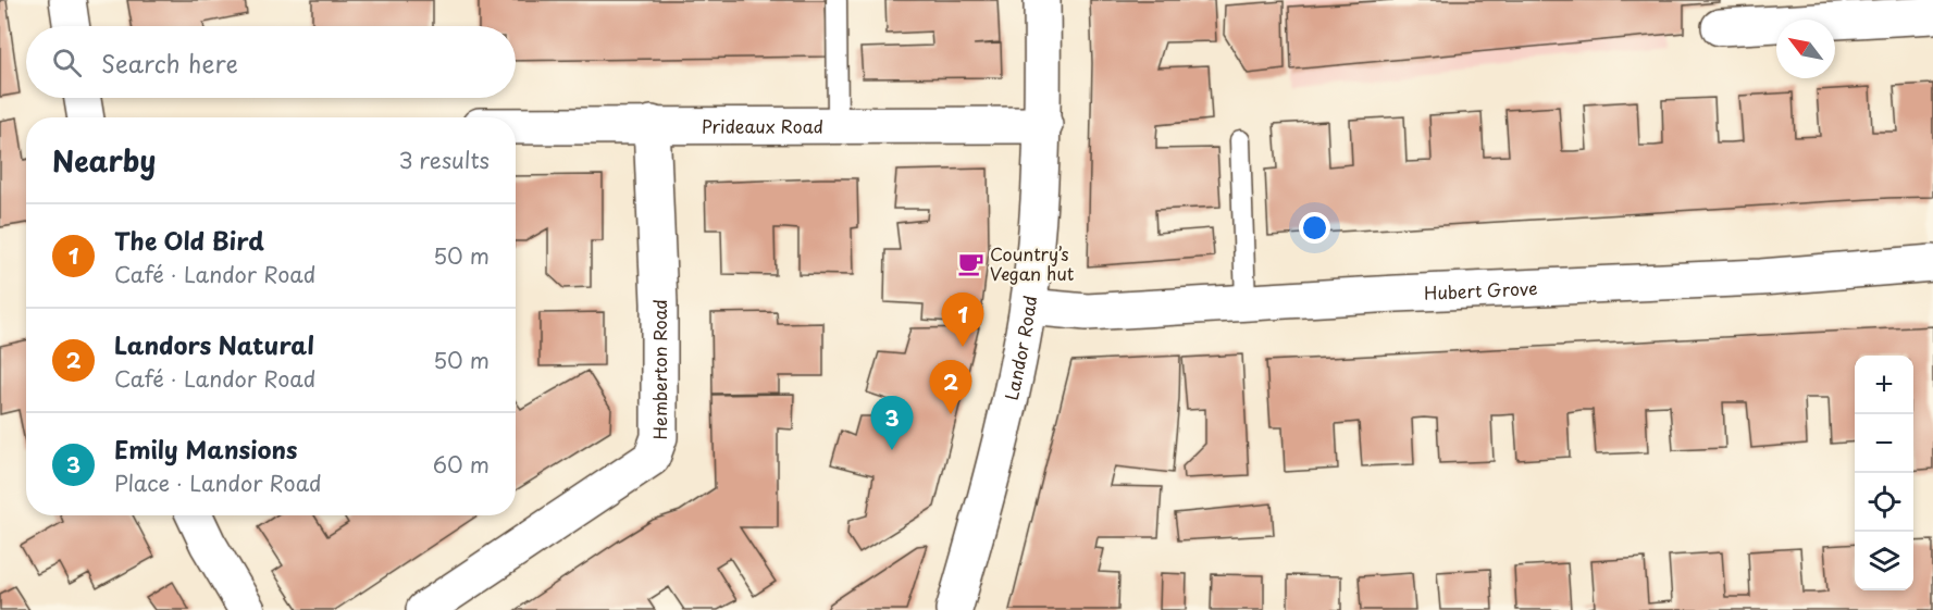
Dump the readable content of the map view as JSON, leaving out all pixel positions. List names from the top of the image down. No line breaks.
{"streets":{"street":["Prideaux Road","Hubert Grove","Landor Road","Hemberton Road"]},"crossings":[["Prideaux Road","Landor Road"],["Prideaux Road","Hemberton Road"],["Hubert Grove","Landor Road"]],"places":{"cafe":["Country’s Vegan hut"]},"north":"top left","page":{"search":"Search here","heading":["Nearby","3 results"],"list":[{"mark":"1","name":"The Old Bird","note":"Café · Landor Road","value":"50 m"},{"mark":"2","name":"Landors Natural","note":"Café · Landor Road","value":"50 m"},{"mark":"3","name":"Emily Mansions","note":"Place · Landor Road","value":"60 m"}],"pins":["1","2","3"],"map_buttons":["+","−"]}}
